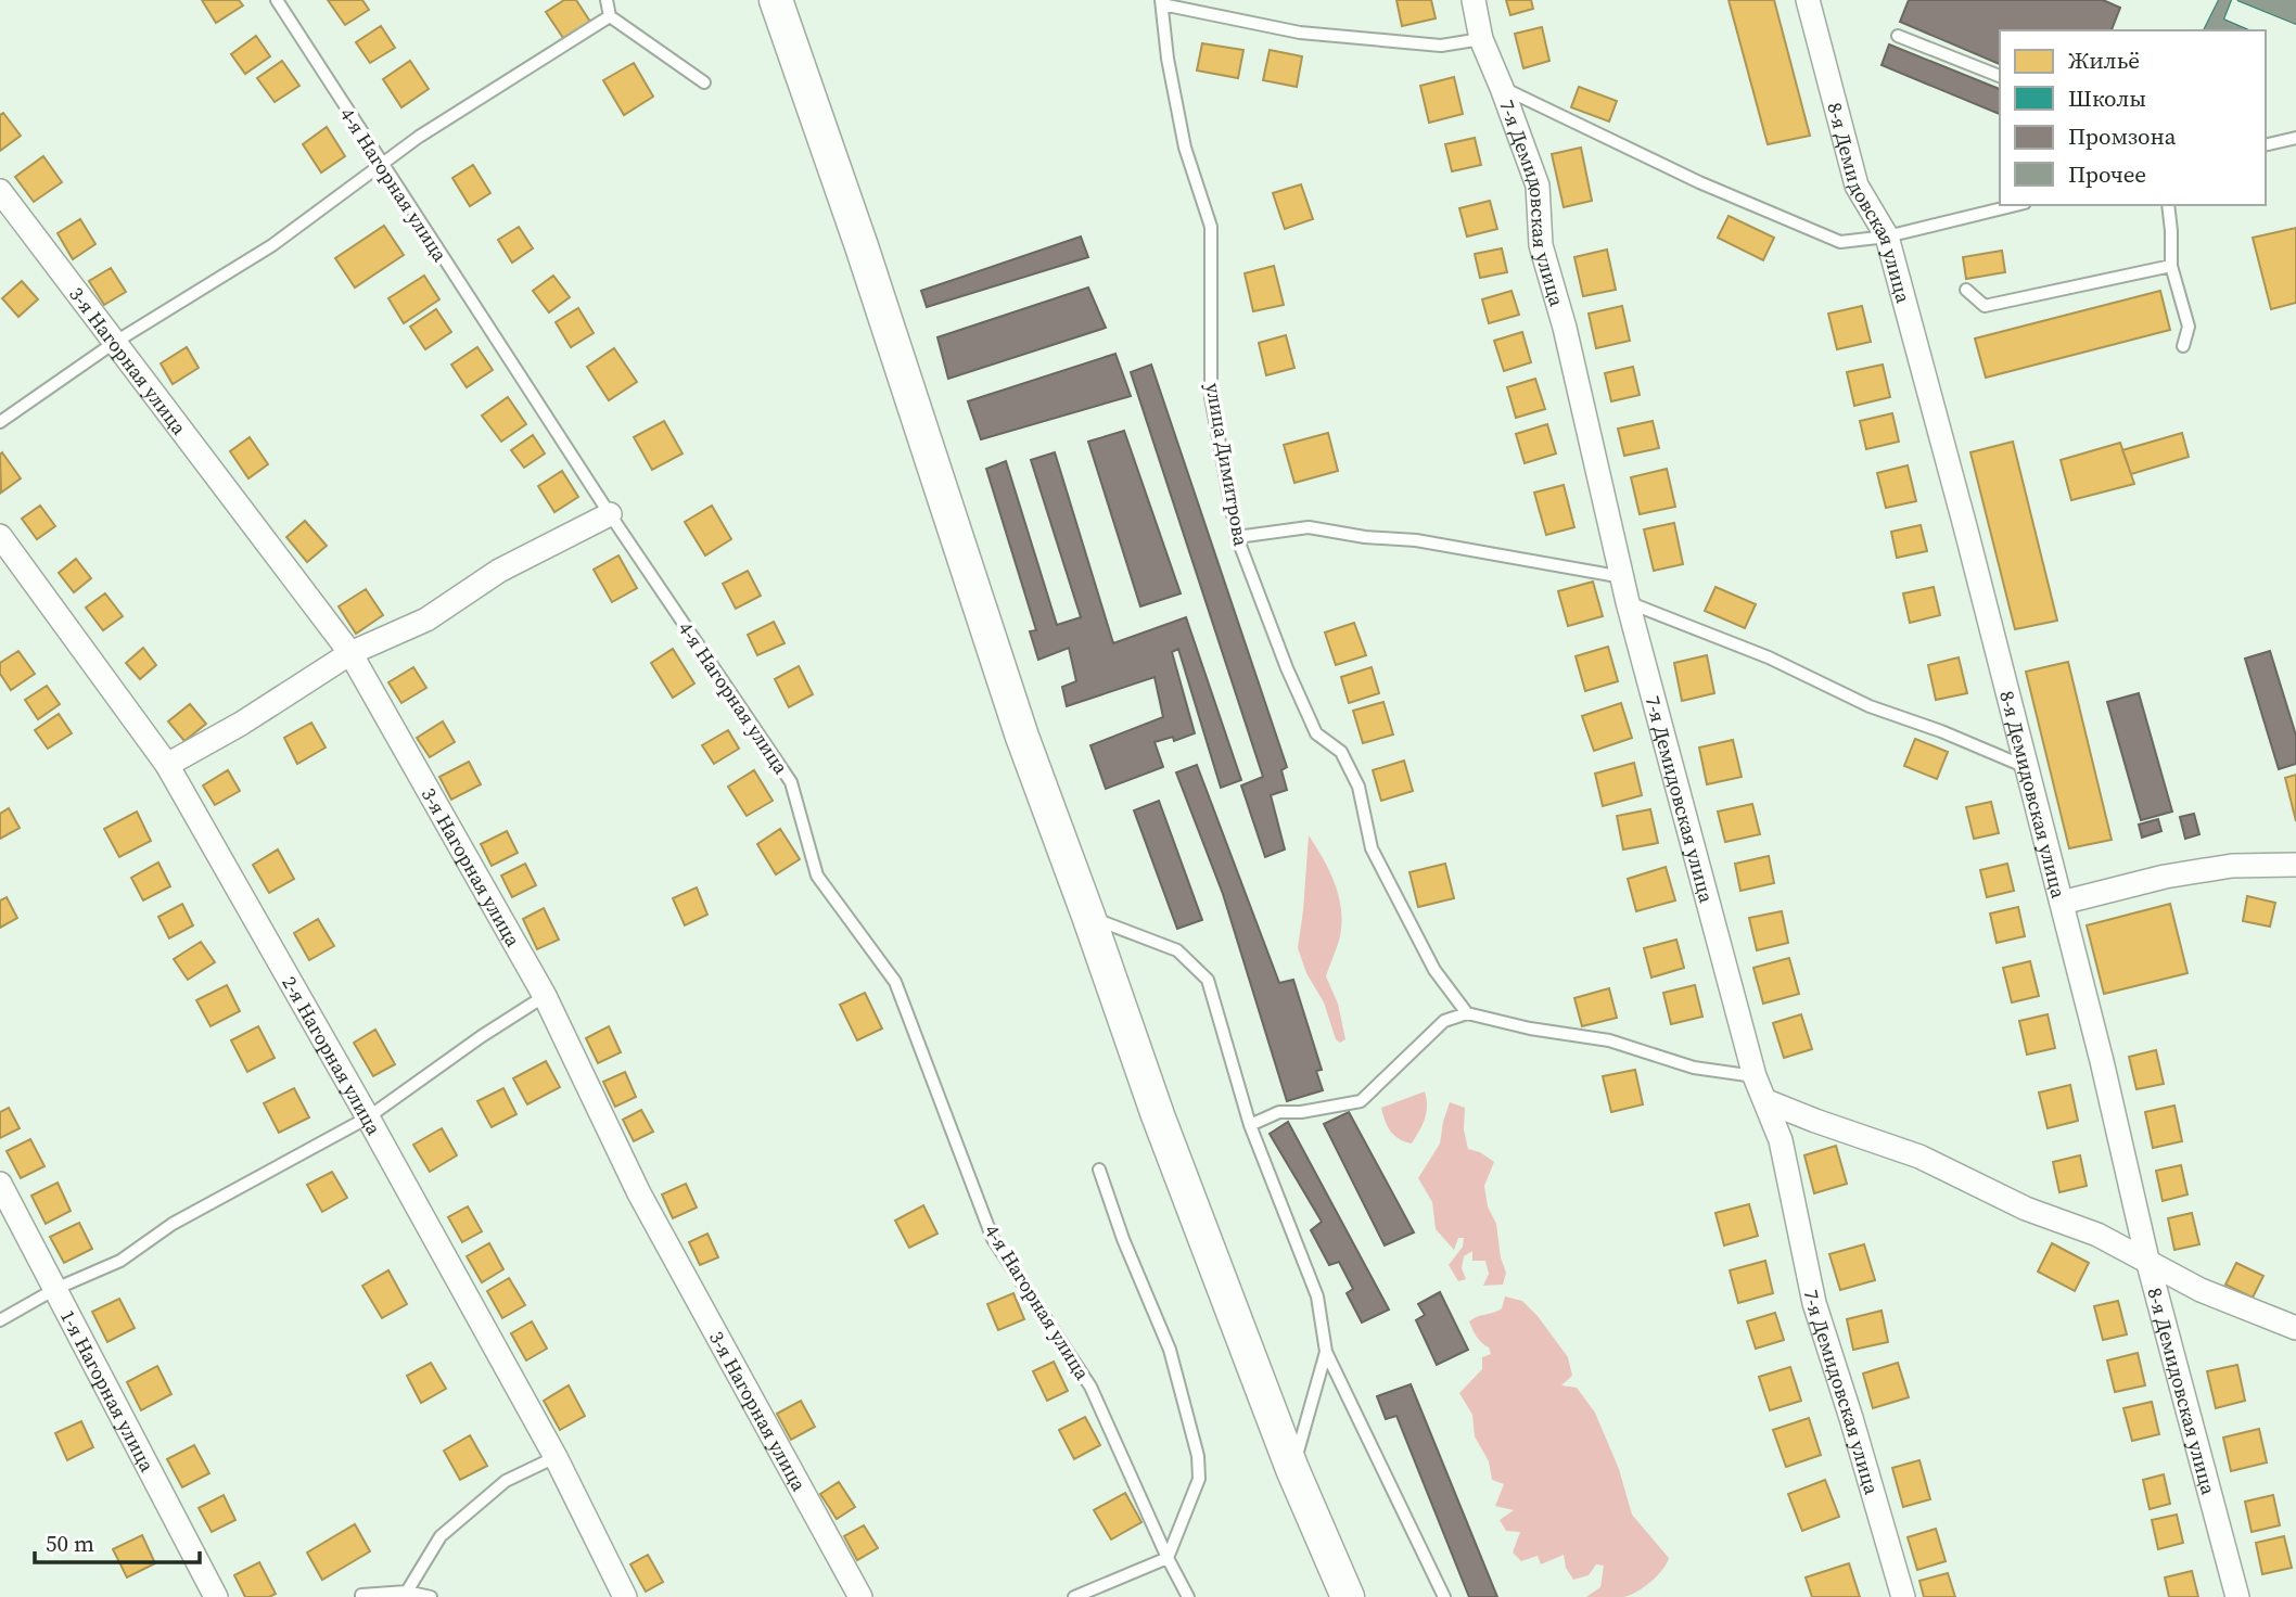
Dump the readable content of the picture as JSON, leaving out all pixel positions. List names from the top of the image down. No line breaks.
{"streets":{"street":["8-я Демидовская улица","7-я Демидовская улица","3-я Нагорная улица","2-я Нагорная улица","1-я Нагорная улица"],"lane":["4-я Нагорная улица","улица Димитрова"]},"legend":["Жильё","Школы","Промзона","Прочее"],"scale_bar":"50 m"}
